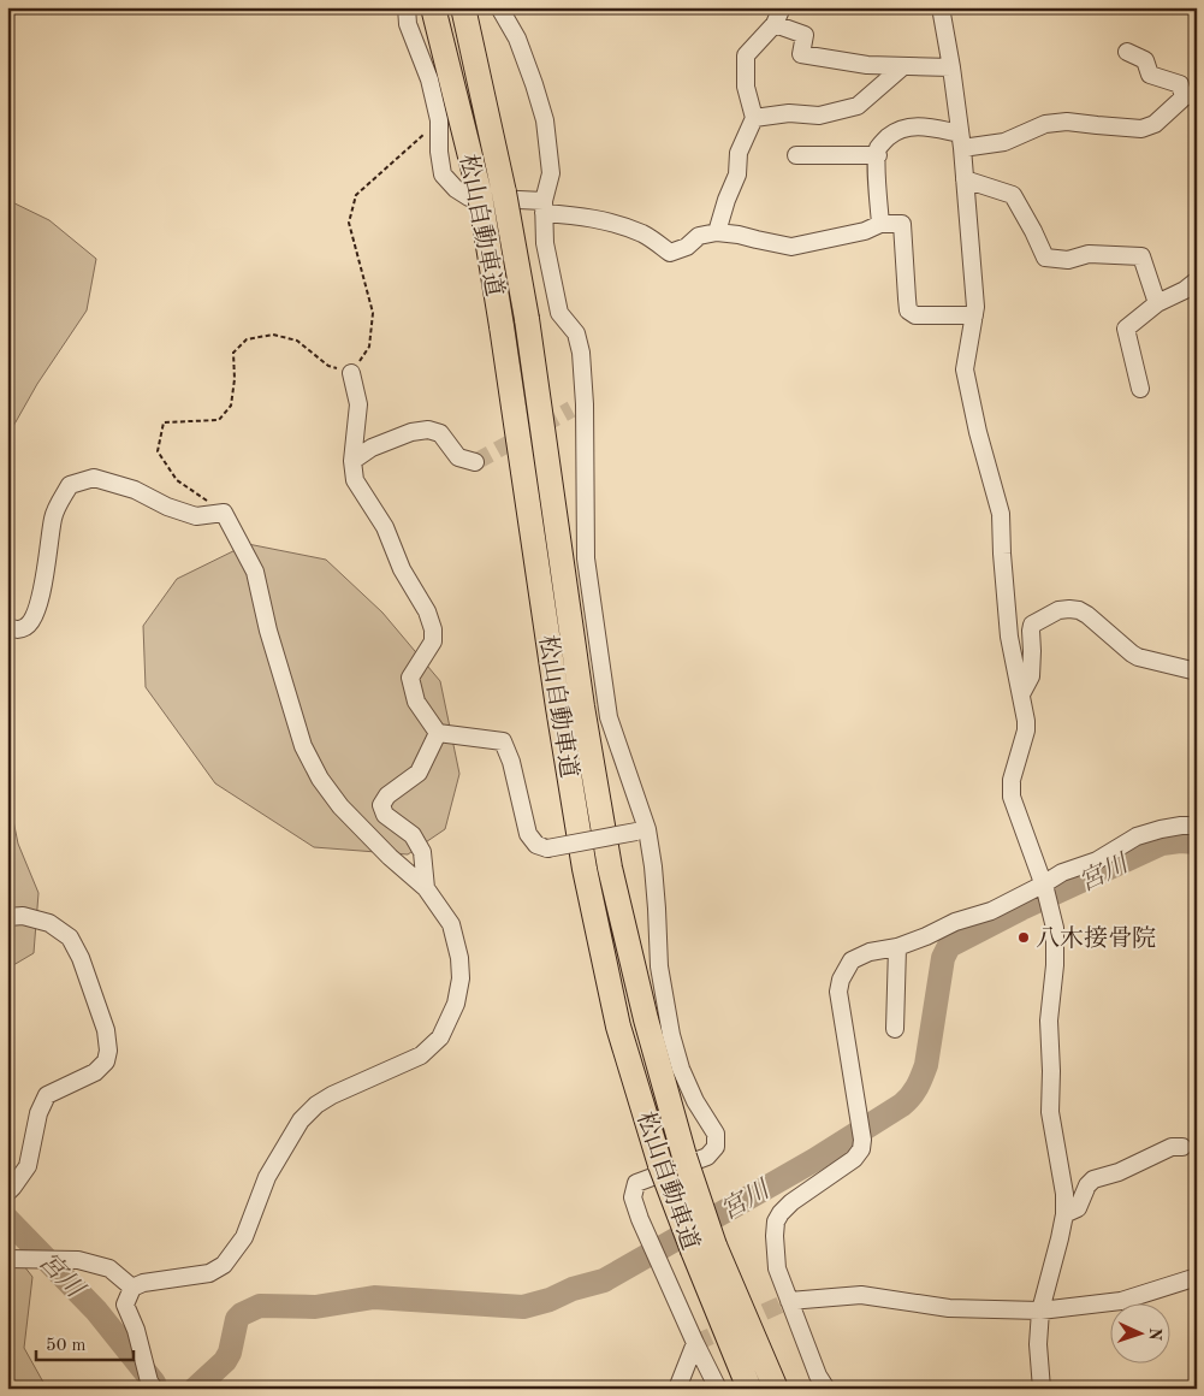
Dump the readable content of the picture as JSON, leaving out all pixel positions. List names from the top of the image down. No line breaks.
{"streets":{"highway":["松山自動車道"]},"water":["宮川"],"places":["八木接骨院"],"scale_bar":"50 m","north":"right"}
